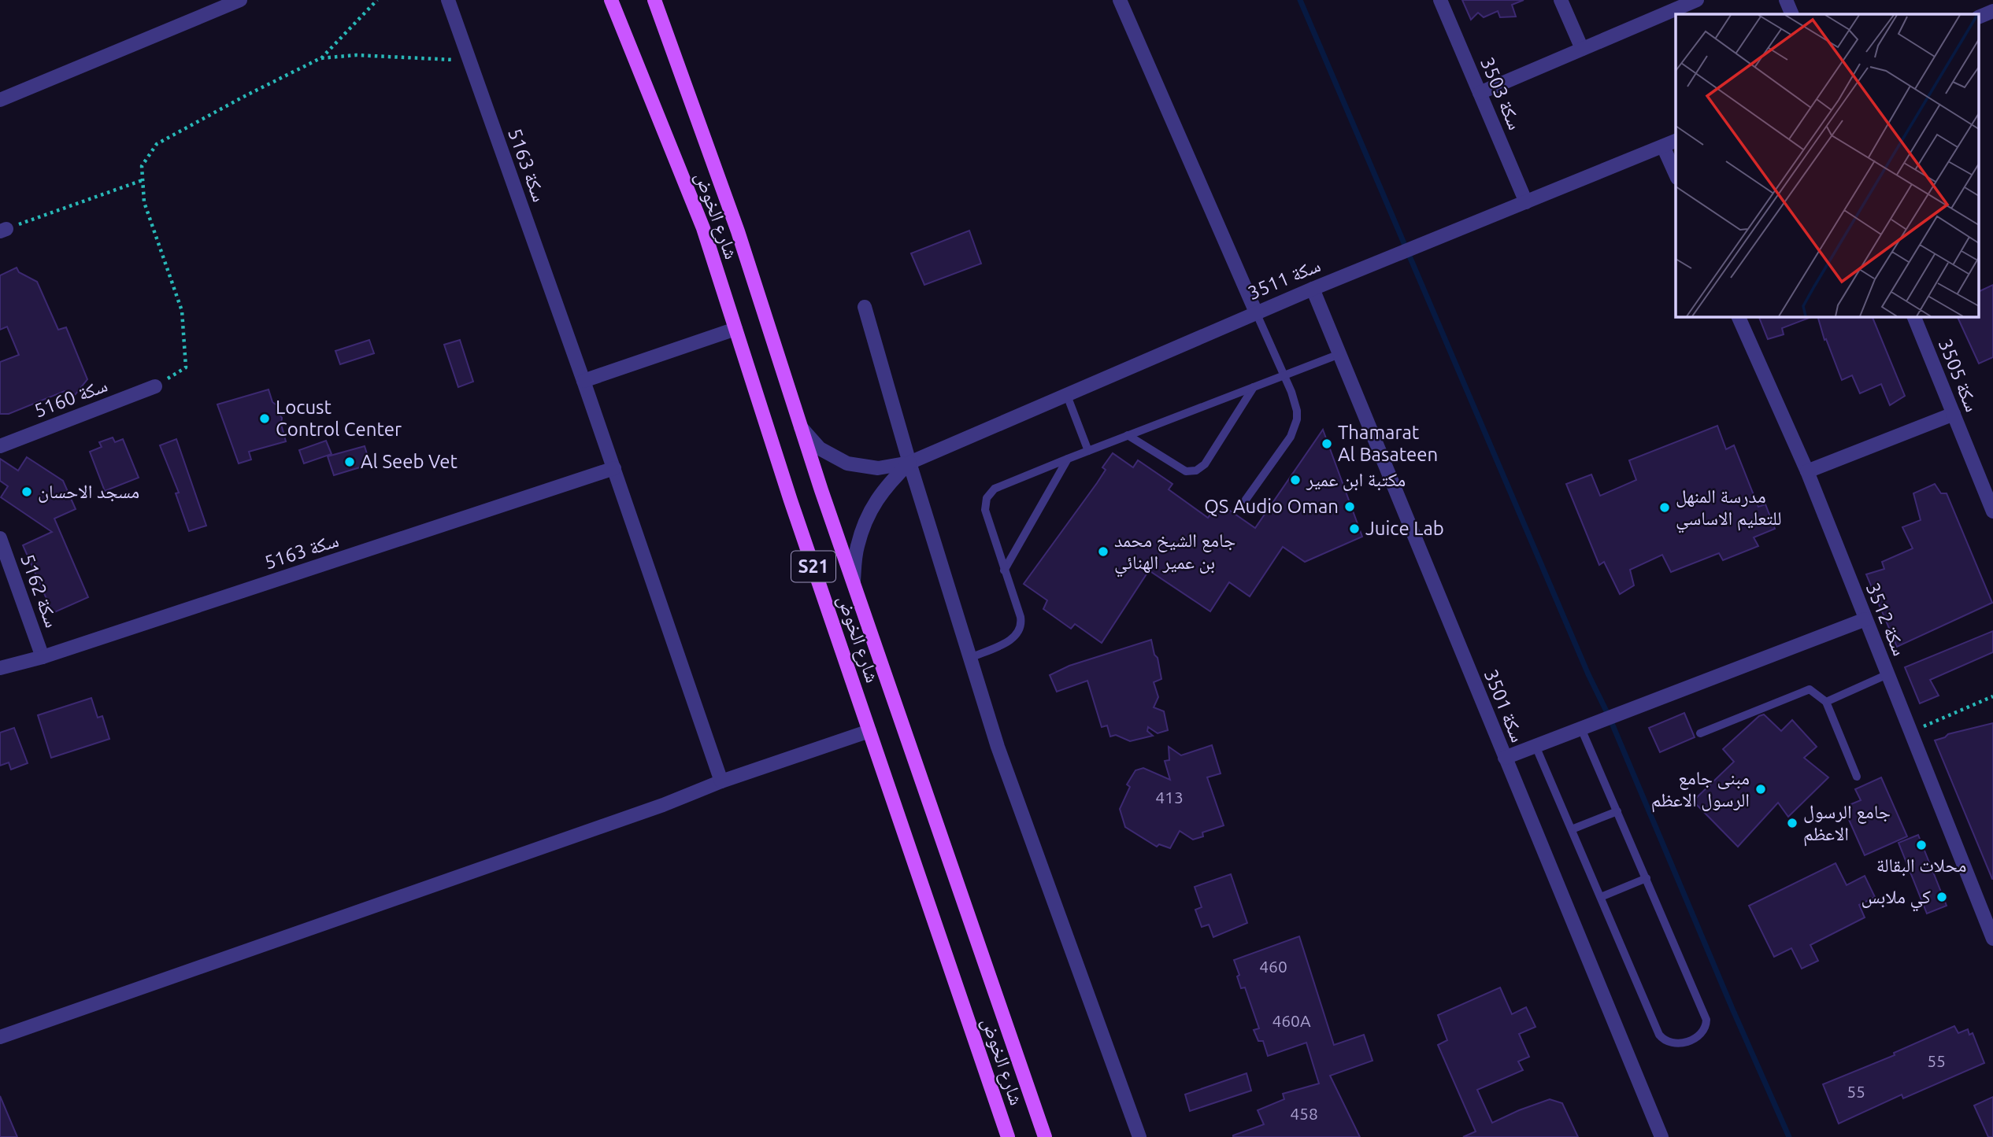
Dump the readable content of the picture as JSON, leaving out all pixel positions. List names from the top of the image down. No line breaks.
{"streets":{"main road":["شارع الخوض","S21"],"street":["سكة 3503","سكة 5163","سكة 3511","سكة 3505","سكة 5160","سكة 5162","سكة 3512","سكة 3501"]},"crossings":[["سكة 3503","سكة 3511"],["سكة 5163","سكة 5162"],["سكة 3511","سكة 3501"]],"places":["Locust Control Center","Thamarat Al Basateen","Al Seeb Vet","مكتبة ابن عمير","مسجد الاحسان","QS Audio Oman","مدرسة المنهل للتعليم الاساسي","Juice Lab","جامع الشيخ محمد بن عمير الهنائي","مبنى جامع الرسول الاعظم","جامع الرسول الاعظم","محلات البقالة","كي ملابس"],"house_numbers":["413","460","460A","55","55","458"]}
